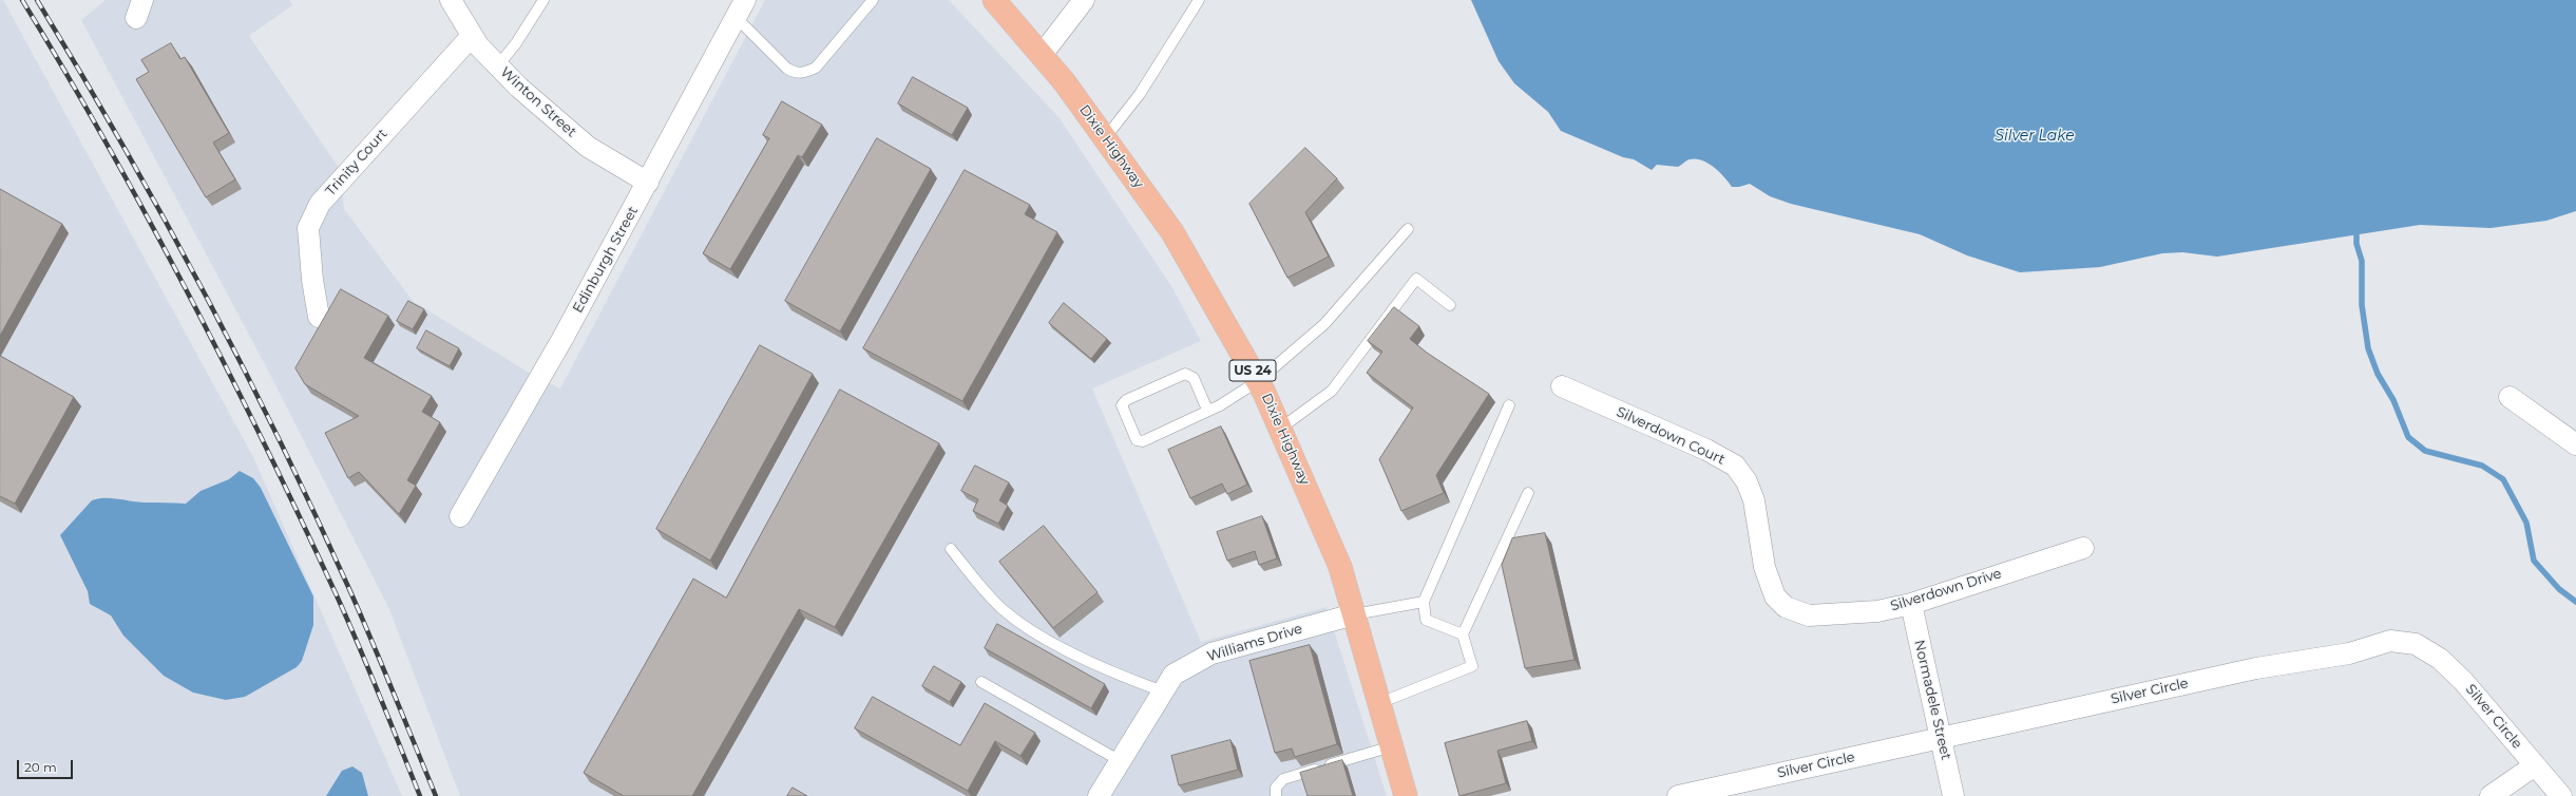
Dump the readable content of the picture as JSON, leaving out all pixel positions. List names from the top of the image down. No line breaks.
{"streets":{"main road":["Dixie Highway","US 24"],"street":["Winton Street","Trinity Court","Edinburgh Street","Silverdown Court","Silverdown Drive","Williams Drive","Silver Circle","Normadele Street"]},"crossings":[["Winton Street","Trinity Court"],["Winton Street","Edinburgh Street"],["Dixie Highway","Williams Drive"],["Silverdown Court","Silverdown Drive"],["Silverdown Drive","Normadele Street"],["Silver Circle","Normadele Street"]],"water":["Silver Lake"],"scale_bar":"20 m"}
